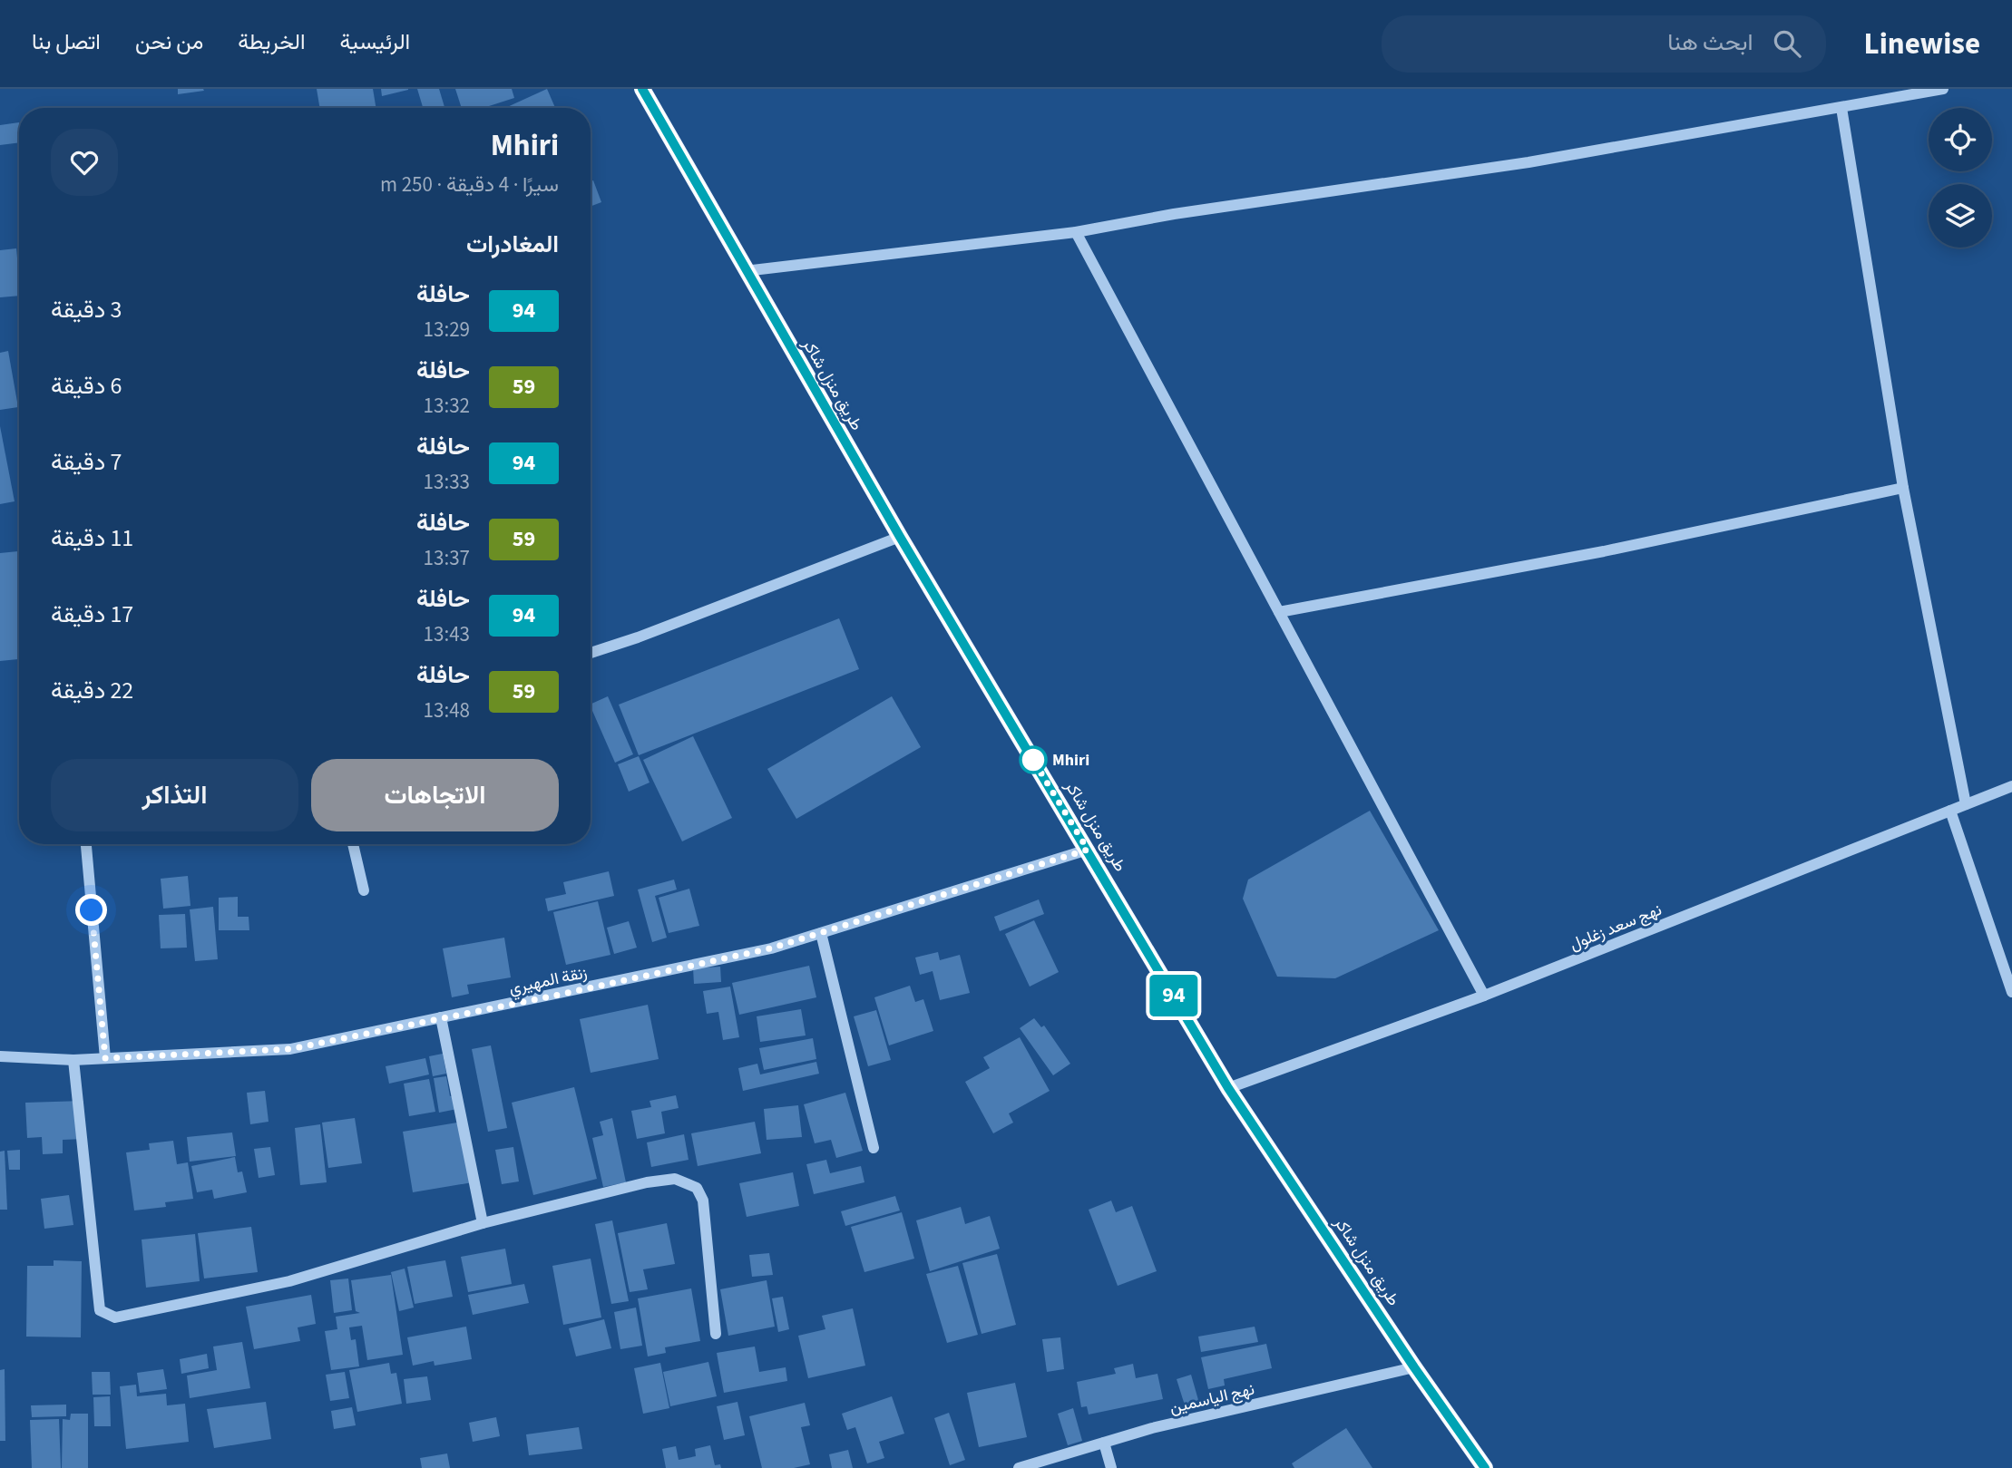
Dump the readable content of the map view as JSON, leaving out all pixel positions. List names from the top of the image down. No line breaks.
{"streets":{"main road":["طريق منزل شاكر"],"street":["نهج سعد زغلول","زنقة المهيري","نهج الياسمين"]},"crossings":[["طريق منزل شاكر","نهج سعد زغلول"],["طريق منزل شاكر","زنقة المهيري"],["طريق منزل شاكر","نهج الياسمين"]],"places":["Mhiri"],"lines":["bus line 94"],"page":{"header":"Linewise","search":"ابحث هنا","nav":["الرئيسية","الخريطة","من نحن","اتصل بنا"],"on_map":"94","heading":[["Mhiri","سيرًا · 4 دقيقة · 250 m"],"المغادرات"],"list":[{"mark":"94","name":"حافلة","note":"13:29","value":"3 دقيقة"},{"mark":"59","name":"حافلة","note":"13:32","value":"6 دقيقة"},{"mark":"94","name":"حافلة","note":"13:33","value":"7 دقيقة"},{"mark":"59","name":"حافلة","note":"13:37","value":"11 دقيقة"},{"mark":"94","name":"حافلة","note":"13:43","value":"17 دقيقة"},{"mark":"59","name":"حافلة","note":"13:48","value":"22 دقيقة"}],"buttons":["الاتجاهات","التذاكر"]}}
